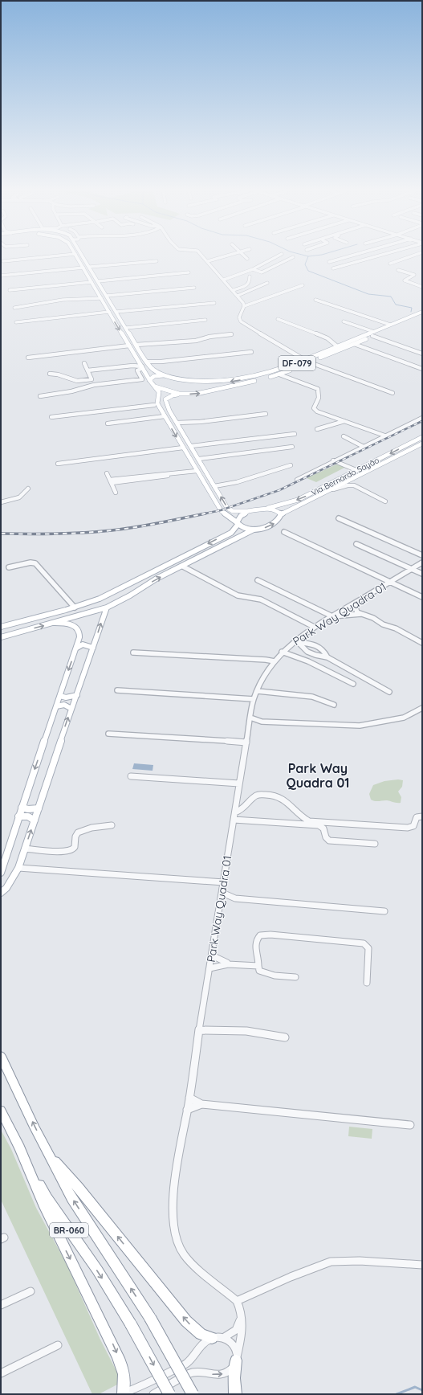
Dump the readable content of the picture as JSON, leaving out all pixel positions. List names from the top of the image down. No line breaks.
{"streets":{"highway":["BR-060"],"main road":["DF-079","Via Bernardo Sayão"],"street":["Park Way Quadra 01"]},"districts":["Park Way Quadra 01"]}
